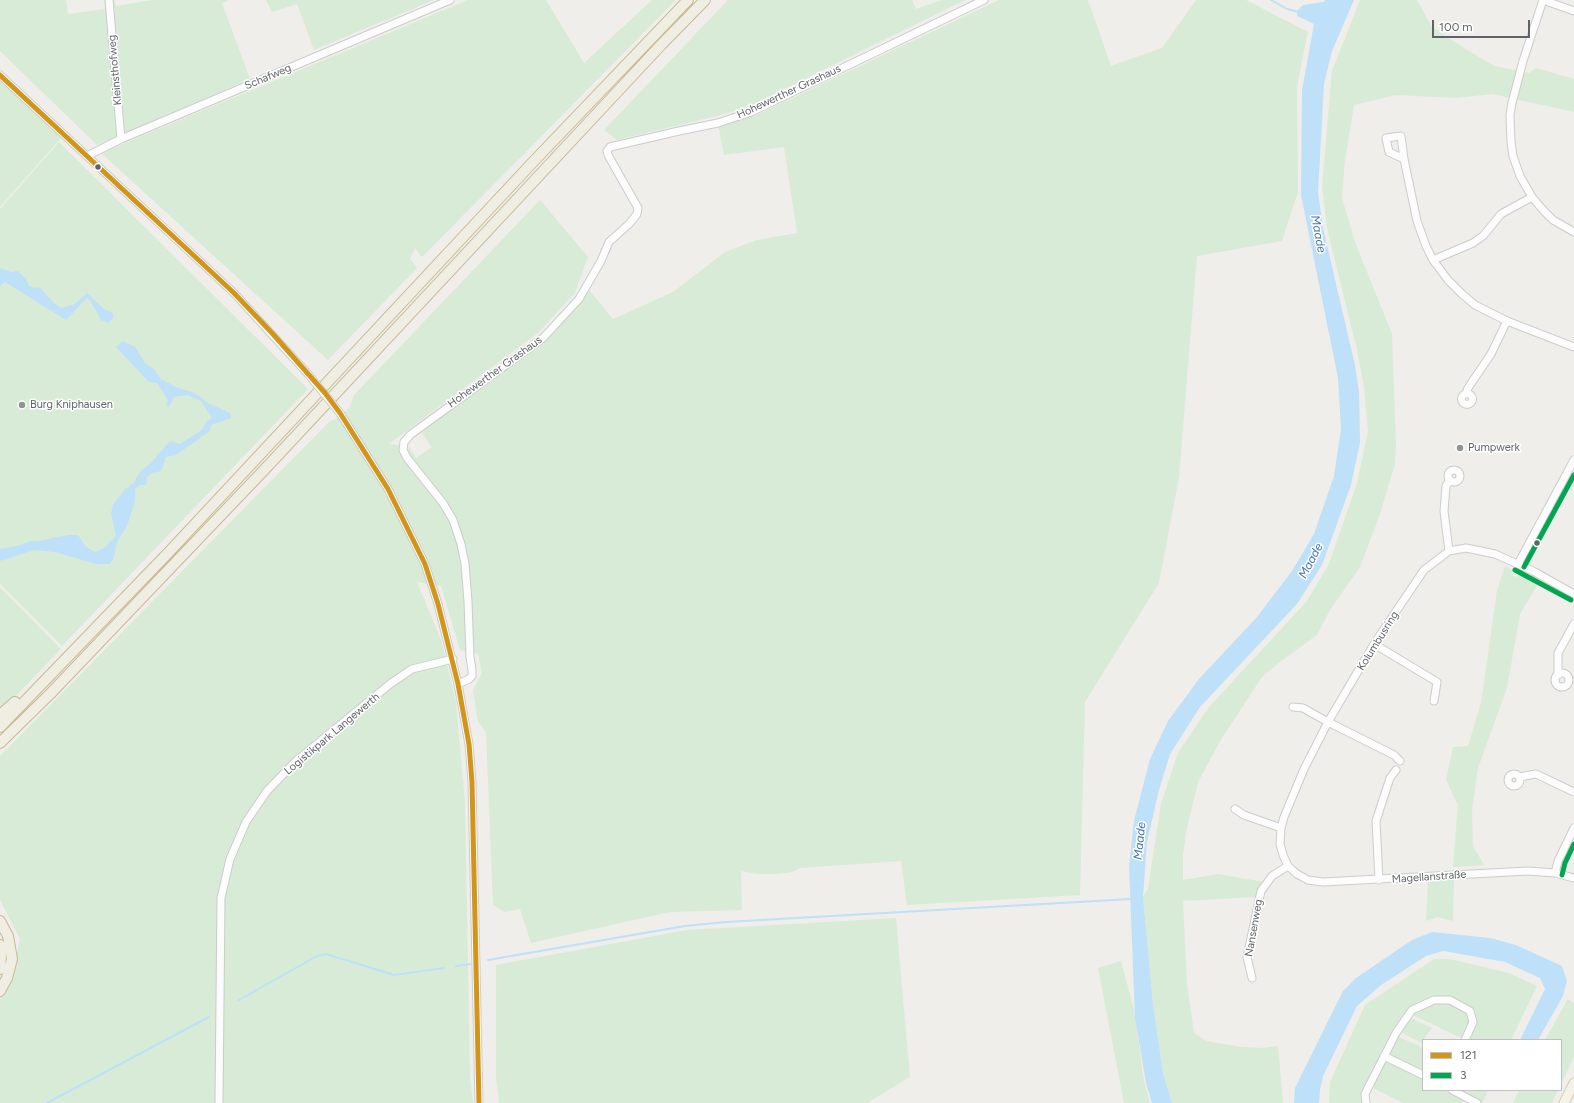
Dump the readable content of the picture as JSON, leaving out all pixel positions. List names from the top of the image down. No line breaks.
{"streets":{"street":["Kleinsthofweg","Schafweg","Hohewerther Grashaus","Kolumbusring","Logistikpark Langewerth","Magellanstraße","Nansenweg"]},"crossings":[["Kleinsthofweg","Schafweg"],["Kolumbusring","Magellanstraße"],["Kolumbusring","Nansenweg"],["Magellanstraße","Nansenweg"]],"water":["Maade"],"places":["Burg Kniphausen","Pumpwerk"],"lines":["transit line 121","transit line 3"],"legend":["121","3"],"scale_bar":"100 m"}
